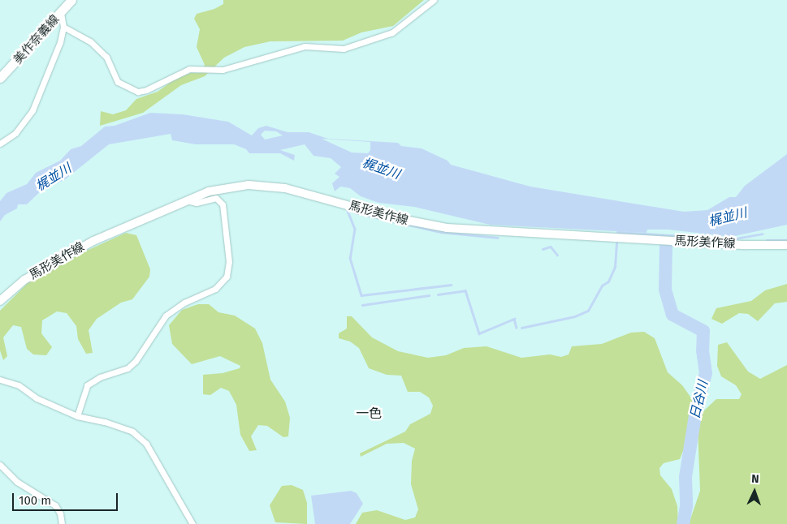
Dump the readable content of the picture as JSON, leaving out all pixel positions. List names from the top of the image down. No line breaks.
{"streets":{"main road":["美作奈義線","馬形美作線"]},"districts":["一色"],"water":["梶並川","日谷川"],"scale_bar":"100 m","north":"top"}
